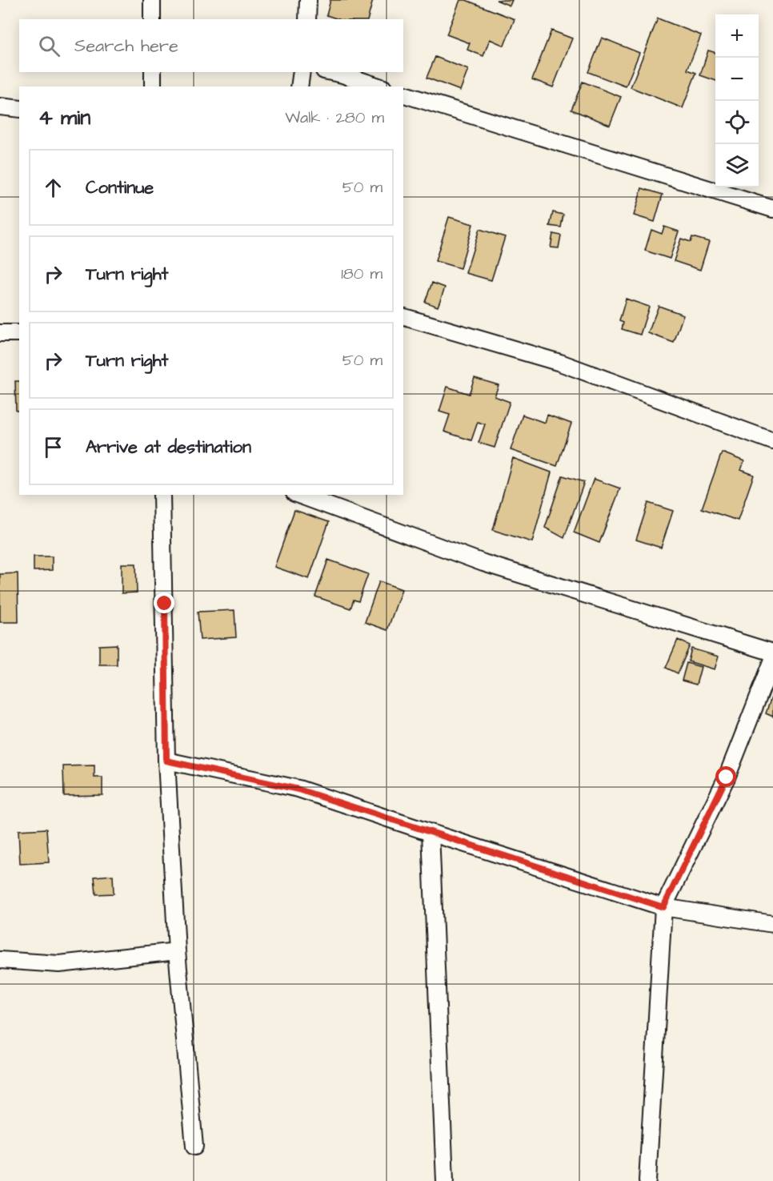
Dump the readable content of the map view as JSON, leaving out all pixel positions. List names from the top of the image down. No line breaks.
{"page":{"map_buttons":["+","−"],"search":"Search here","heading":["4 min","Walk · 280 m"],"list":[["Continue","50 m"],["Turn right","180 m"],["Turn right","50 m"],"Arrive at destination"]}}
